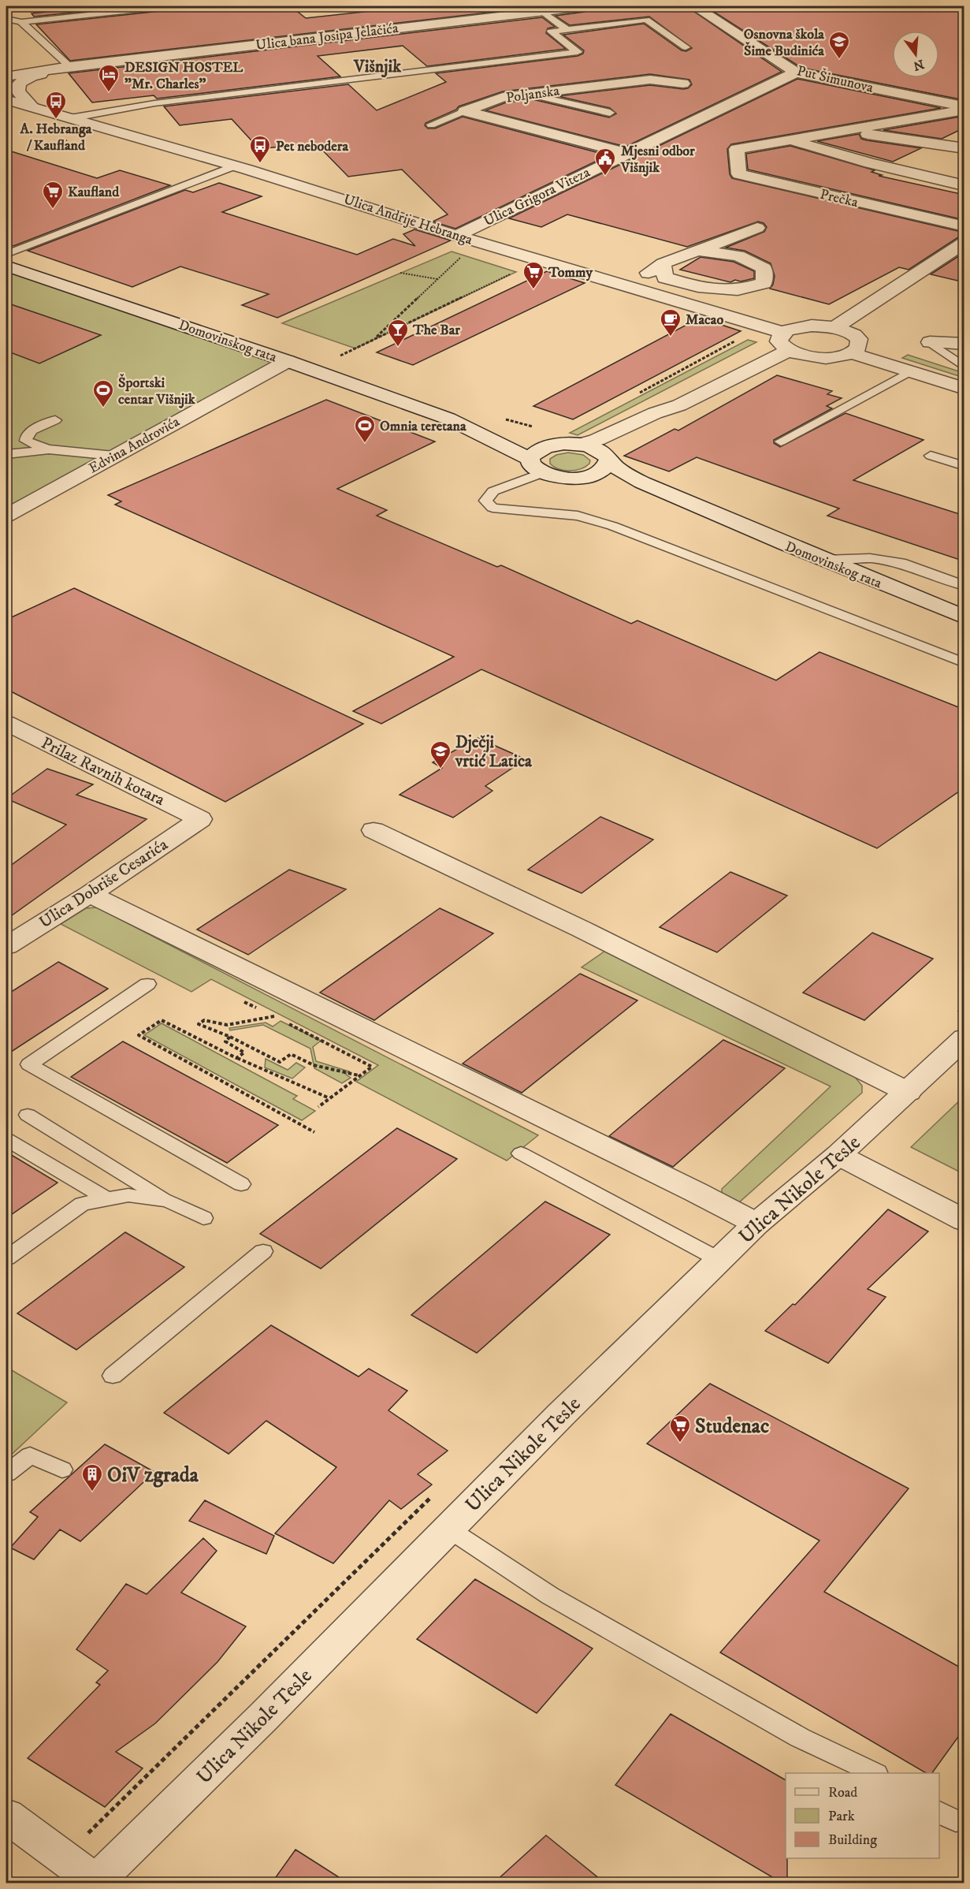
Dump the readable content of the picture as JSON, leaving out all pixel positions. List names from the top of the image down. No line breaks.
{"streets":{"street":["Ulica bana Josipa Jelačića","Put Šimunova","Poljanska","Ulica Grigora Viteza","Prečka","Ulica Andrije Hebranga","Domovinskog rata","Edvina Androvića","Prilaz Ravnih kotara","Ulica Dobriše Cesarića","Ulica Nikole Tesle"]},"crossings":[["Put Šimunova","Ulica Grigora Viteza"],["Poljanska","Ulica Grigora Viteza"],["Ulica Grigora Viteza","Ulica Andrije Hebranga"],["Domovinskog rata","Edvina Androvića"],["Prilaz Ravnih kotara","Ulica Dobriše Cesarića"]],"districts":["Višnjik"],"places":{"school or university":["Osnovna škola Šime Budinića","Dječji vrtić Latica"],"hotel":["DESIGN HOSTEL \"Mr. Charles\""],"bus stop":["A. Hebranga / Kaufland","Pet nebodera"],"public building":["Mjesni odbor Višnjik"],"supermarket":["Kaufland","Tommy","Studenac"],"cafe":["Macao"],"bar":["The Bar"],"sports":["Športski centar Višnjik","Omnia teretana"],"building":["OiV zgrada"]},"legend":["Road","Park","Building"],"north":"bottom"}
